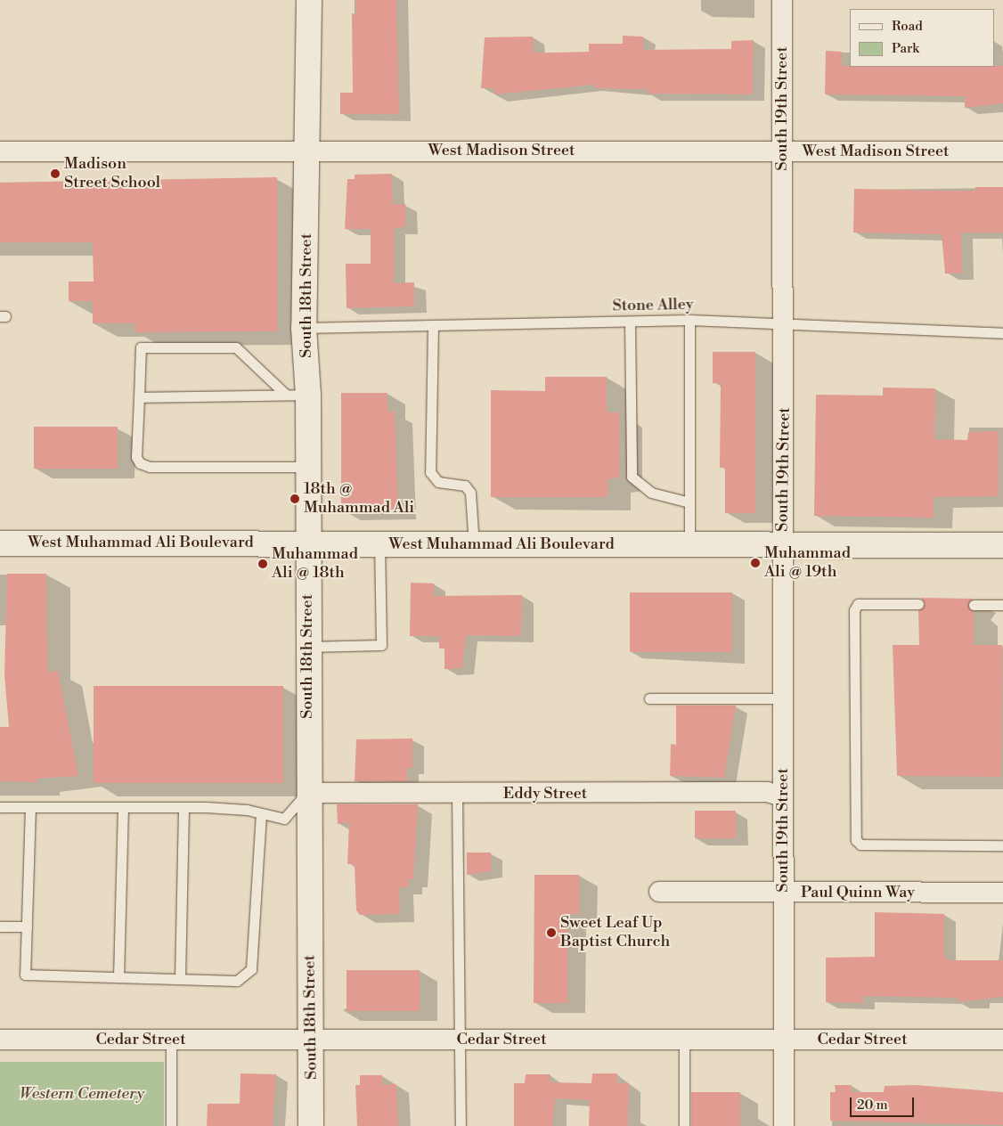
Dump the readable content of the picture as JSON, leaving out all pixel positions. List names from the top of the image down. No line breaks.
{"streets":{"street":["South 19th Street","West Madison Street","South 18th Street","West Muhammad Ali Boulevard","Eddy Street","Paul Quinn Way","Cedar Street"],"lane":["Stone Alley"]},"crossings":[["South 19th Street","West Madison Street"],["South 19th Street","Stone Alley"],["South 19th Street","West Muhammad Ali Boulevard"],["South 19th Street","Eddy Street"],["South 19th Street","Paul Quinn Way"],["South 19th Street","Cedar Street"],["West Madison Street","South 18th Street"],["South 18th Street","Stone Alley"],["South 18th Street","West Muhammad Ali Boulevard"],["South 18th Street","Eddy Street"],["South 18th Street","Cedar Street"]],"parks":["Western Cemetery"],"places":["Madison Street School","18th @ Muhammad Ali","Muhammad Ali @ 19th","Muhammad Ali @ 18th","Sweet Leaf Up Baptist Church"],"legend":["Road","Park"],"scale_bar":"20 m"}
